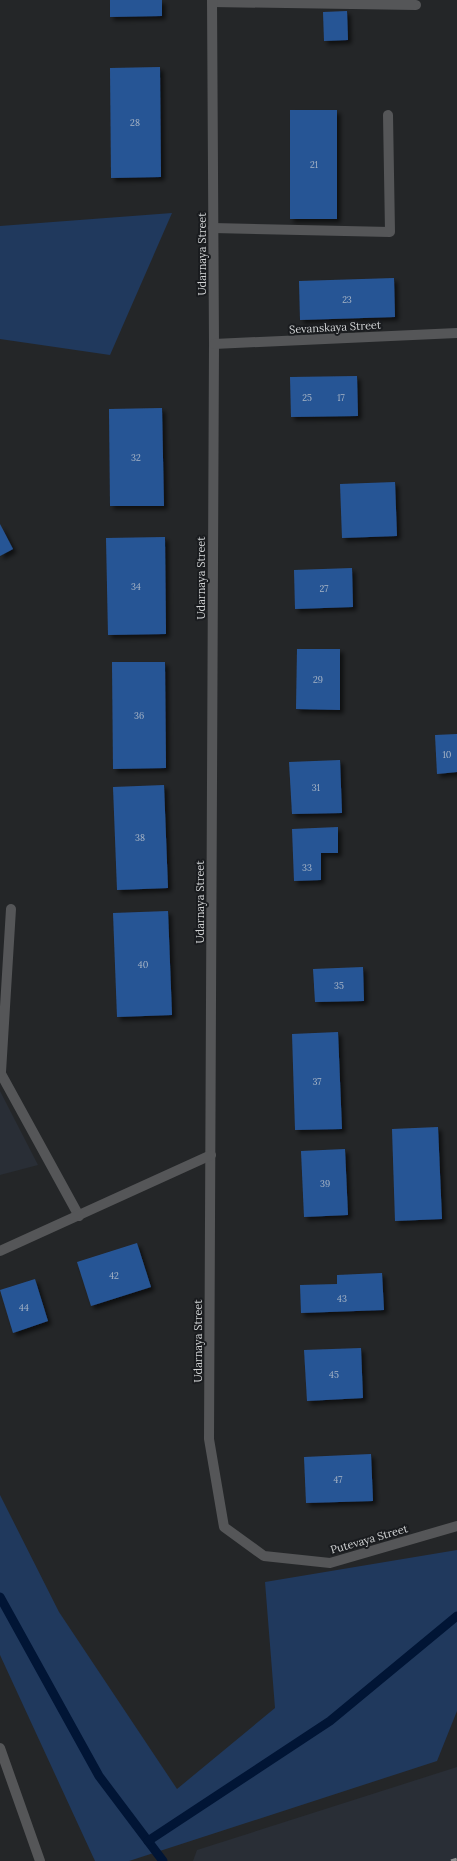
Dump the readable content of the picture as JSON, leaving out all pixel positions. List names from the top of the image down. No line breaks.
{"streets":{"street":["Udarnaya Street","Sevanskaya Street","Putevaya Street"]},"crossings":[["Udarnaya Street","Sevanskaya Street"],["Udarnaya Street","Putevaya Street"]],"house_numbers":["28","21","23","25","17","32","34","27","29","36","10","31","38","33","40","35","37","39","42","43","44","45","47"]}
